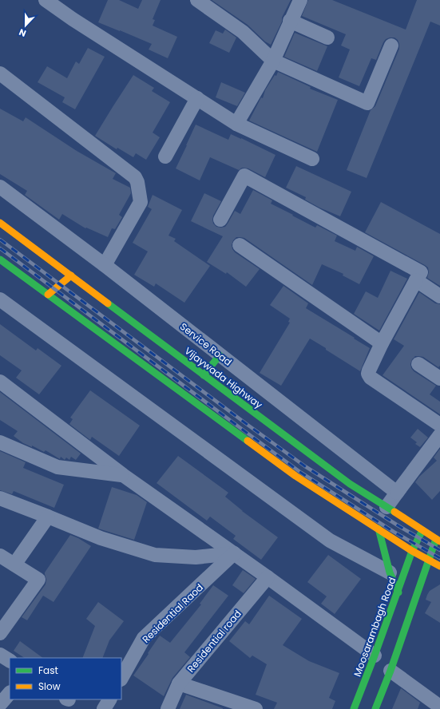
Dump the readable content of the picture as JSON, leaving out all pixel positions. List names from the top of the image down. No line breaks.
{"streets":{"main road":["Vijaywada Highway","Moosarambagh Road"],"street":["Service Road","Residential Raod","Residential road"]},"crossings":[["Vijaywada Highway","Moosarambagh Road"]],"legend":["Fast","Slow"],"north":"bottom"}
